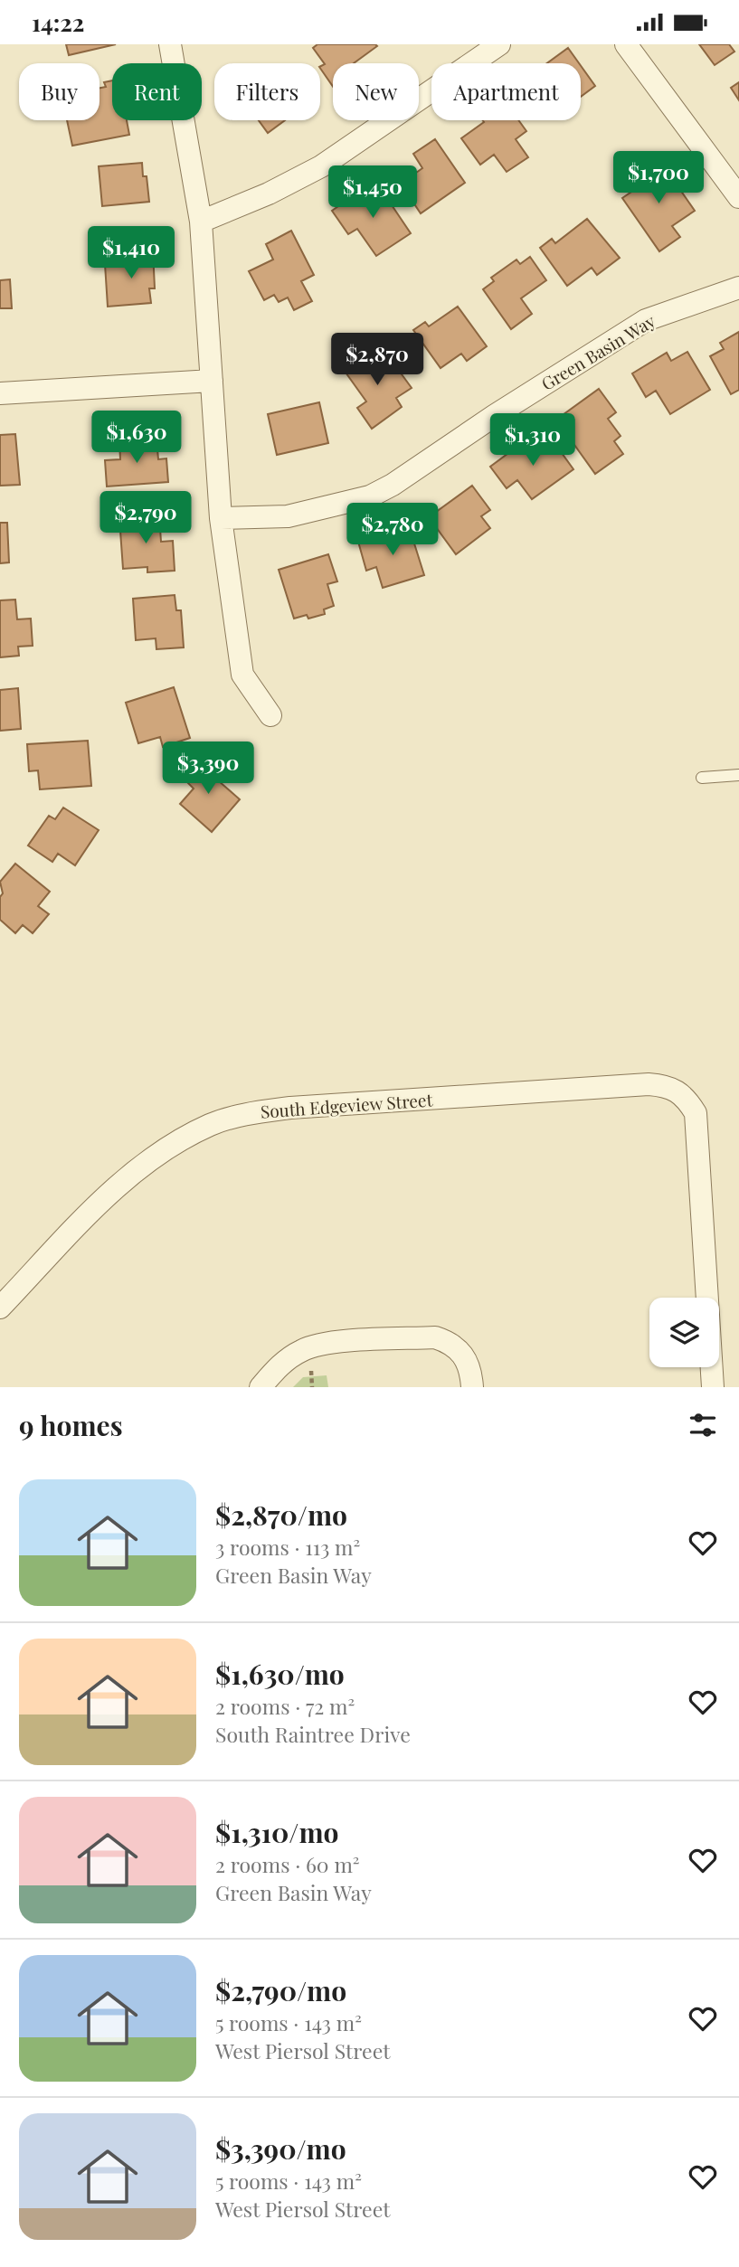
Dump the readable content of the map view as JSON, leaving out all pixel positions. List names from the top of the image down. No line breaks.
{"streets":{"street":["Green Basin Way","South Edgeview Street"]},"page":{"status":"14:22","chip":["Buy","Rent","Filters","New","Apartment"],"price":["$1,700","$1,450","$1,410","$2,870","$1,630","$1,310","$2,790","$2,780","$3,390"],"heading":"9 homes","list":[{"name":"$2,870/mo","note":"3 rooms · 113 m² · Green Basin Way"},{"name":"$1,630/mo","note":"2 rooms · 72 m² · South Raintree Drive"},{"name":"$1,310/mo","note":"2 rooms · 60 m² · Green Basin Way"},{"name":"$2,790/mo","note":"5 rooms · 143 m² · West Piersol Street"},{"name":"$3,390/mo","note":"5 rooms · 143 m² · West Piersol Street"}]}}
